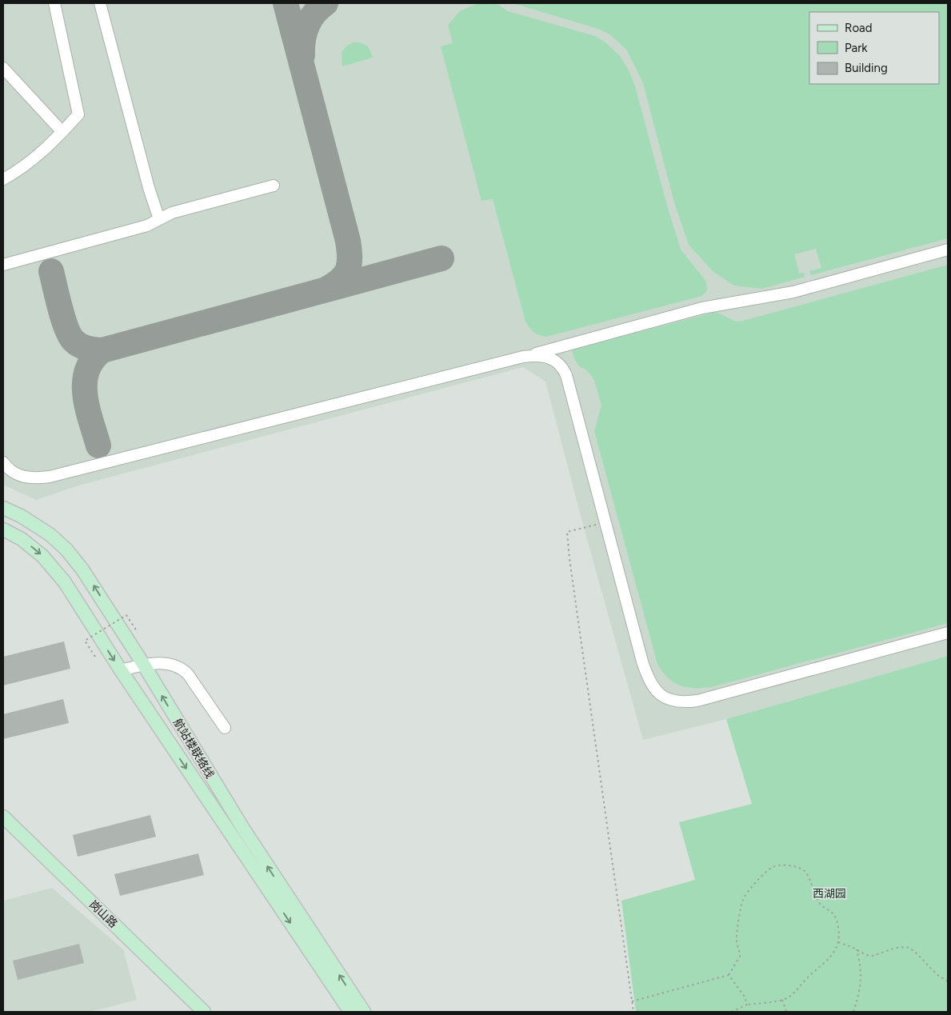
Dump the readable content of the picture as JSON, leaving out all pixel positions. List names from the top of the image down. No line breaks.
{"streets":{"main road":["航站楼联络线","岗山路"]},"parks":["西湖园"],"legend":["Road","Park","Building"]}
